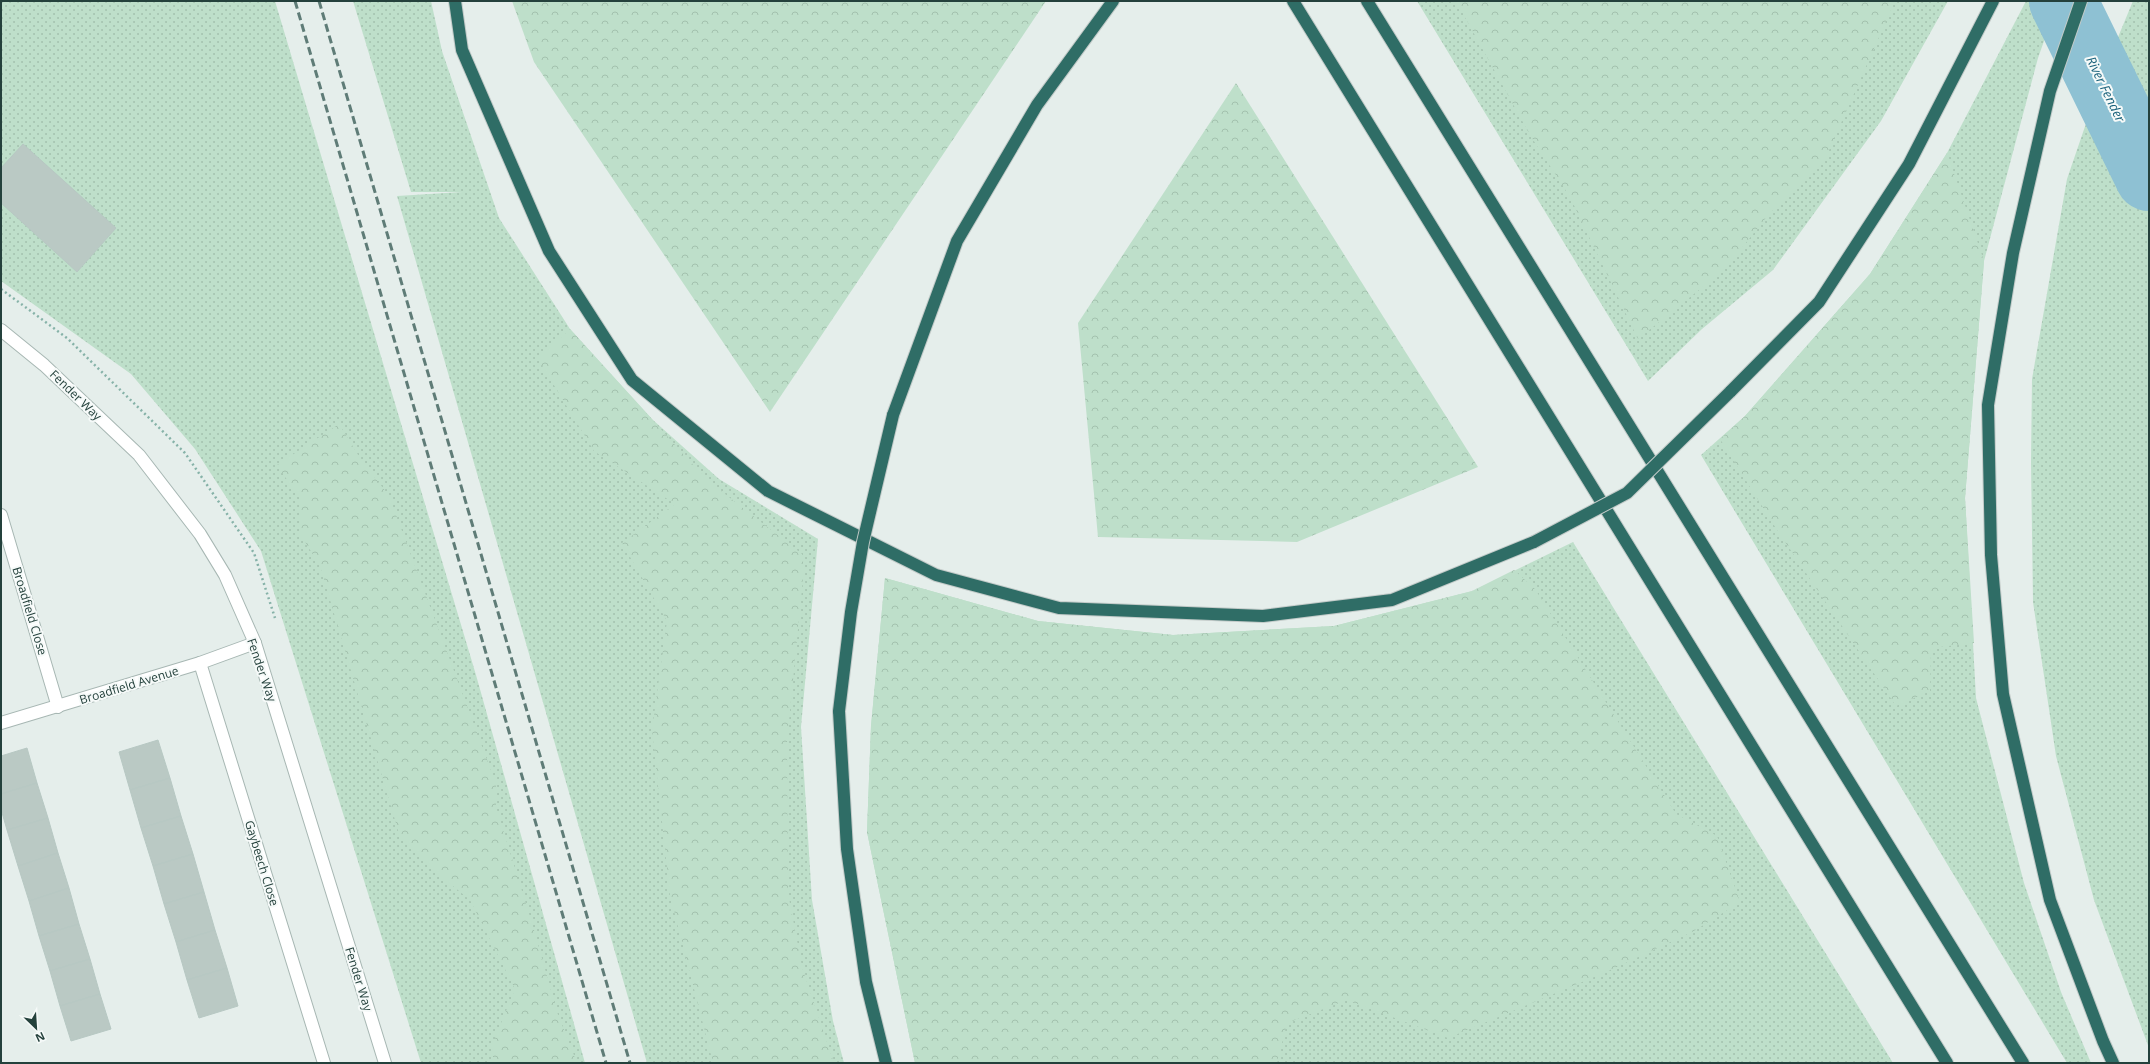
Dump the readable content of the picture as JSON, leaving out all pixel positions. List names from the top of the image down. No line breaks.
{"streets":{"street":["Fender Way","Broadfield Close","Broadfield Avenue","Gaybeech Close"]},"crossings":[["Fender Way","Broadfield Avenue"],["Broadfield Close","Broadfield Avenue"],["Broadfield Avenue","Gaybeech Close"]],"water":["River Fender"],"north":"bottom right"}
